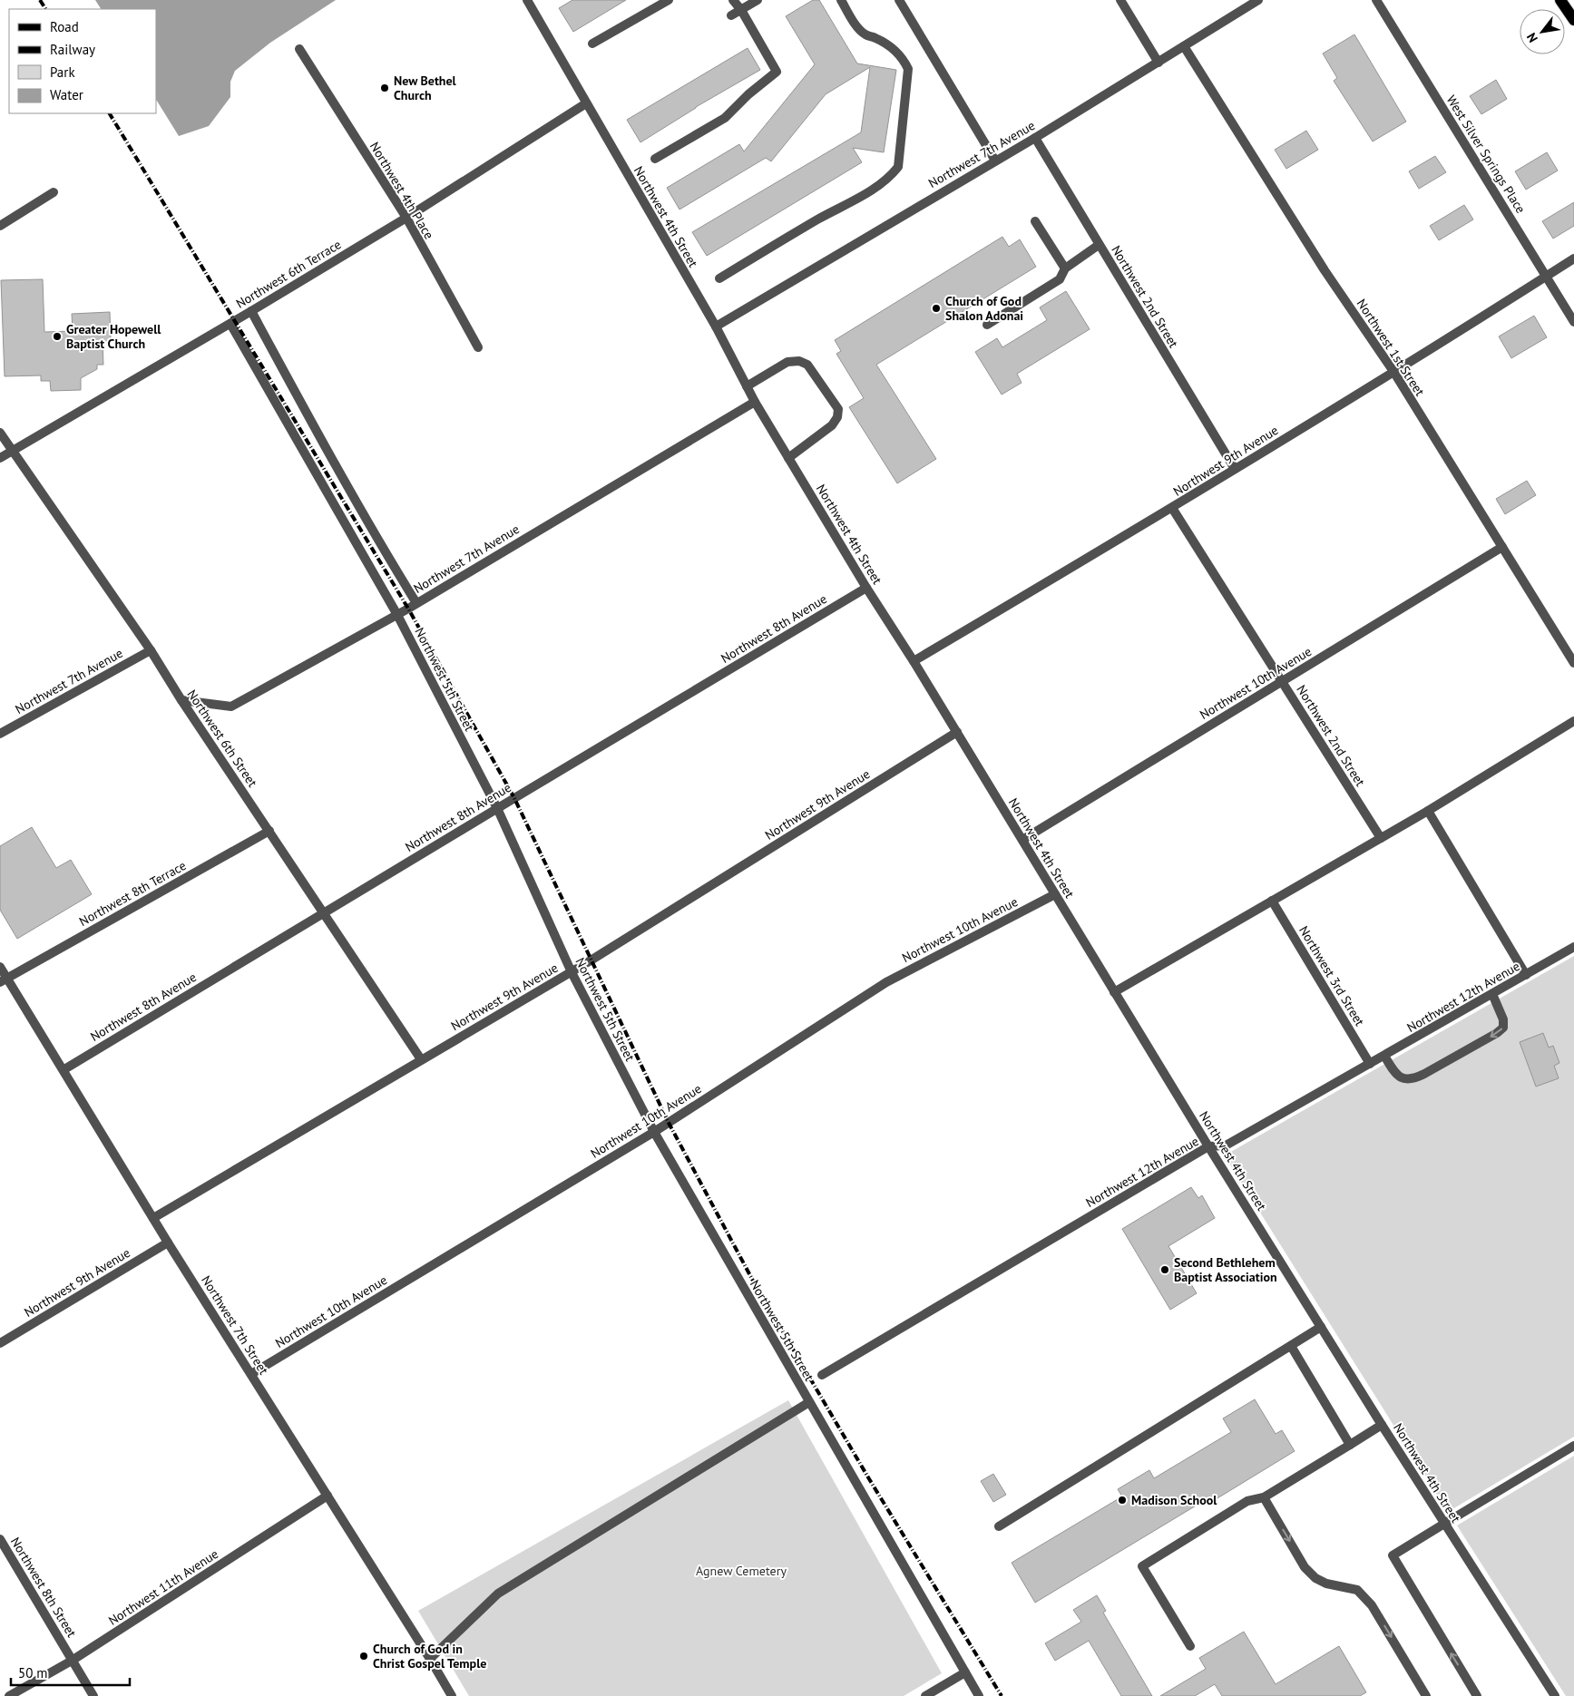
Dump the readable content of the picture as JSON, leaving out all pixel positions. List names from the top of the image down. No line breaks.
{"streets":{"street":["Northwest 7th Avenue","West Silver Springs Place","Northwest 4th Place","Northwest 4th Street","Northwest 6th Terrace","Northwest 2nd Street","Northwest 1st Street","Northwest 9th Avenue","Northwest 8th Avenue","Northwest 5th Street","Northwest 10th Avenue","Northwest 6th Street","Northwest 8th Terrace","Northwest 3rd Street","Northwest 12th Avenue","Northwest 7th Street","Northwest 8th Street","Northwest 11th Avenue"]},"crossings":[["Northwest 7th Avenue","Northwest 4th Street"],["Northwest 7th Avenue","Northwest 2nd Street"],["Northwest 7th Avenue","Northwest 1st Street"],["Northwest 7th Avenue","Northwest 5th Street"],["Northwest 7th Avenue","Northwest 6th Street"],["West Silver Springs Place","Northwest 9th Avenue"],["Northwest 4th Place","Northwest 6th Terrace"],["Northwest 4th Street","Northwest 6th Terrace"],["Northwest 4th Street","Northwest 9th Avenue"],["Northwest 4th Street","Northwest 8th Avenue"],["Northwest 4th Street","Northwest 10th Avenue"],["Northwest 4th Street","Northwest 12th Avenue"],["Northwest 6th Terrace","Northwest 5th Street"],["Northwest 6th Terrace","Northwest 6th Street"],["Northwest 2nd Street","Northwest 9th Avenue"],["Northwest 2nd Street","Northwest 10th Avenue"],["Northwest 1st Street","Northwest 9th Avenue"],["Northwest 1st Street","Northwest 10th Avenue"],["Northwest 9th Avenue","Northwest 5th Street"],["Northwest 9th Avenue","Northwest 6th Street"],["Northwest 9th Avenue","Northwest 7th Street"],["Northwest 8th Avenue","Northwest 5th Street"],["Northwest 8th Avenue","Northwest 6th Street"],["Northwest 8th Avenue","Northwest 7th Street"],["Northwest 5th Street","Northwest 10th Avenue"],["Northwest 10th Avenue","Northwest 7th Street"],["Northwest 6th Street","Northwest 8th Terrace"],["Northwest 8th Terrace","Northwest 7th Street"],["Northwest 3rd Street","Northwest 12th Avenue"],["Northwest 7th Street","Northwest 11th Avenue"],["Northwest 8th Street","Northwest 11th Avenue"]],"parks":["Agnew Cemetery"],"places":["New Bethel Church","Church of God Shalon Adonai","Greater Hopewell Baptist Church","Second Bethlehem Baptist Association","Madison School","Church of God in Christ Gospel Temple"],"legend":["Road","Railway","Park","Water"],"scale_bar":"50 m","north":"bottom left"}
